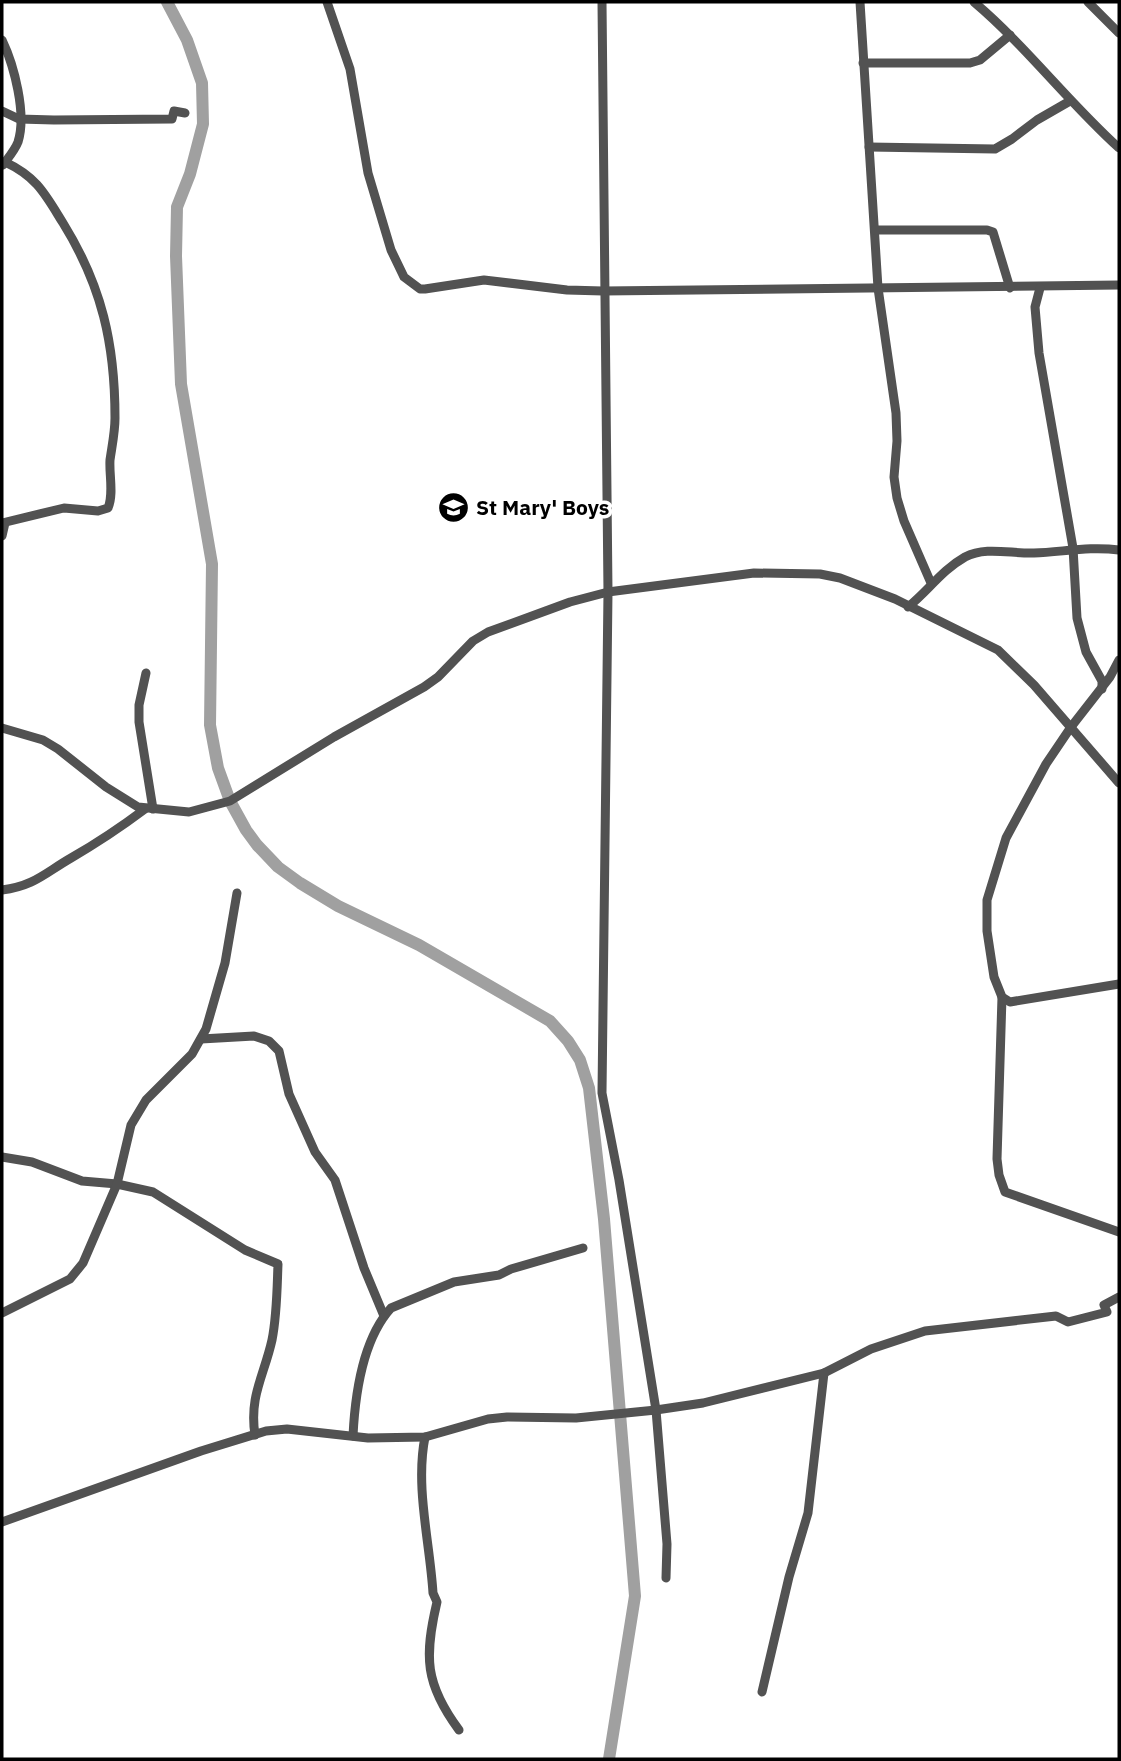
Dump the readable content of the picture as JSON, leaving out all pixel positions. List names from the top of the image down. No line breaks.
{"places":{"school or university":["St Mary' Boys"]}}
